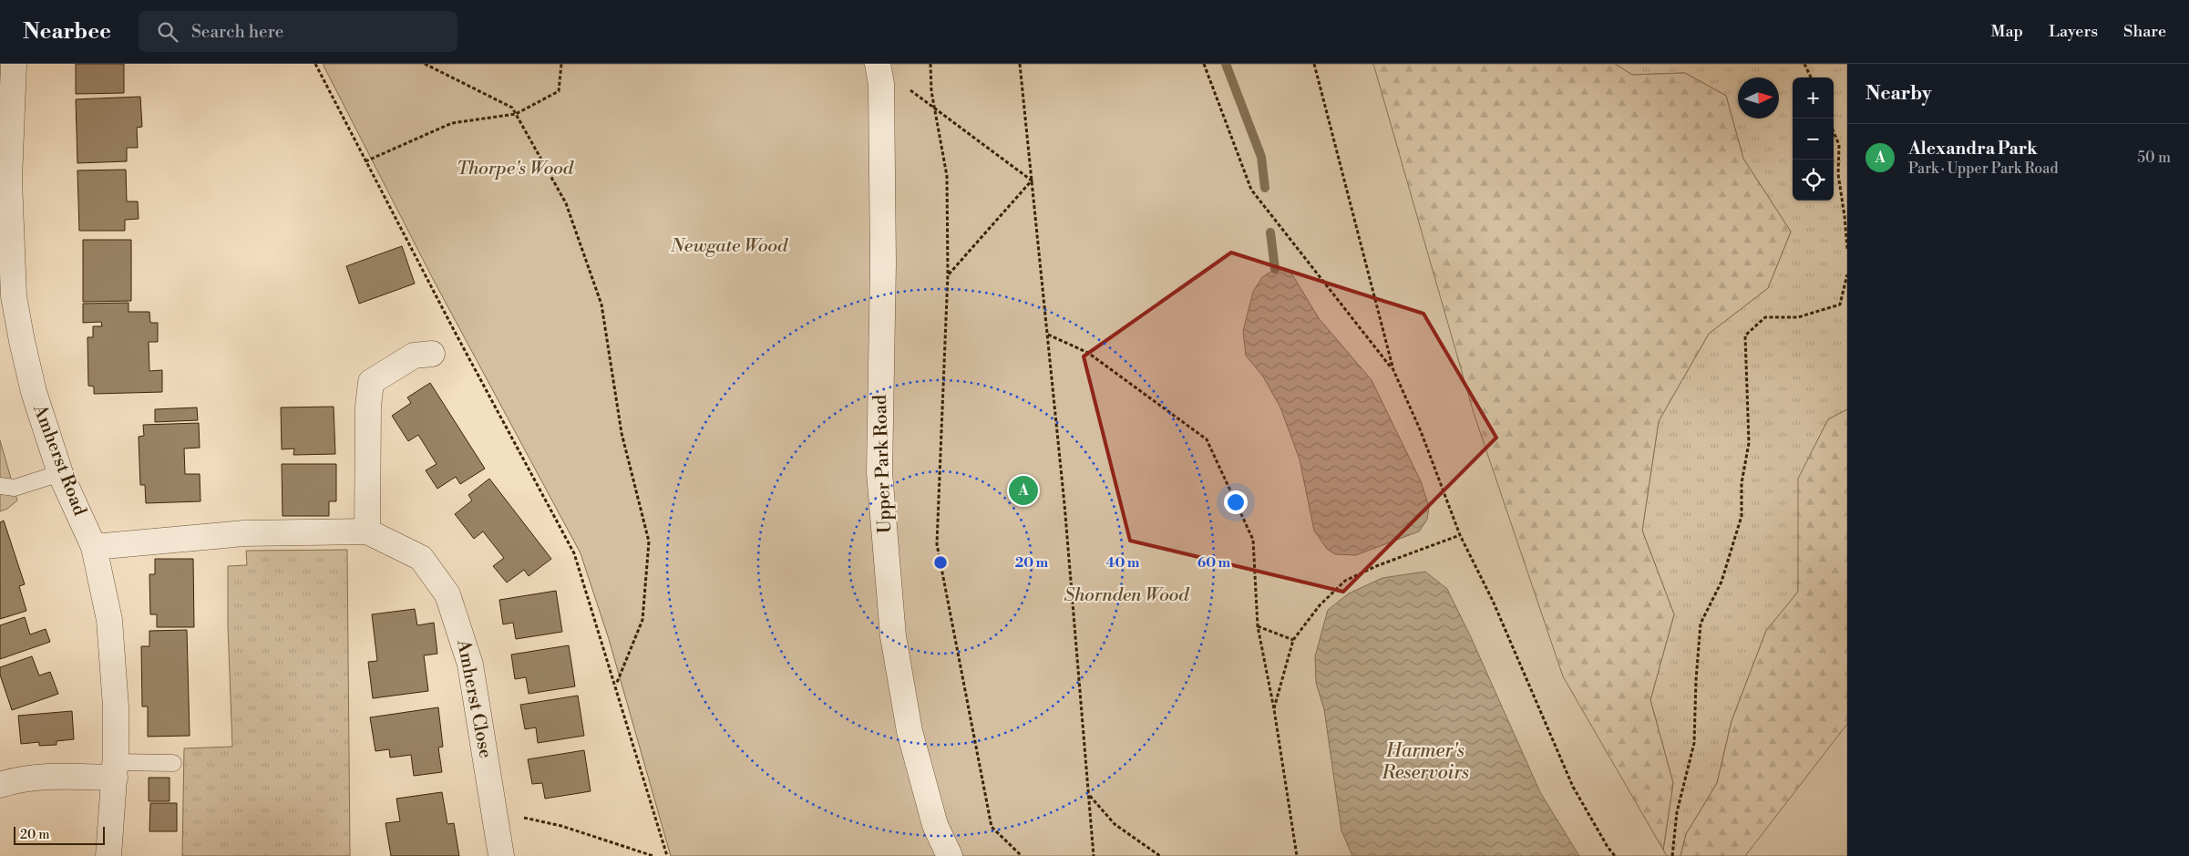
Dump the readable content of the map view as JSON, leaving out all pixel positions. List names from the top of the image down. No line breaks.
{"streets":{"street":["Amherst Road","Upper Park Road","Amherst Close"]},"crossings":[["Amherst Road","Amherst Close"]],"water":["Harmer's Reservoirs"],"parks":["Thorpe's Wood","Newgate Wood","Shornden Wood"],"scale_bar":"20 m","north":"right","page":{"header":"Nearbee","search":"Search here","nav":["Map","Layers","Share"],"heading":"Nearby","map_buttons":["+","−"],"list":[{"mark":"A","name":"Alexandra Park","note":"Park · Upper Park Road","value":"50 m"}],"pins":"A","scale":"20 m"},"rings":["20 m","40 m","60 m"]}
